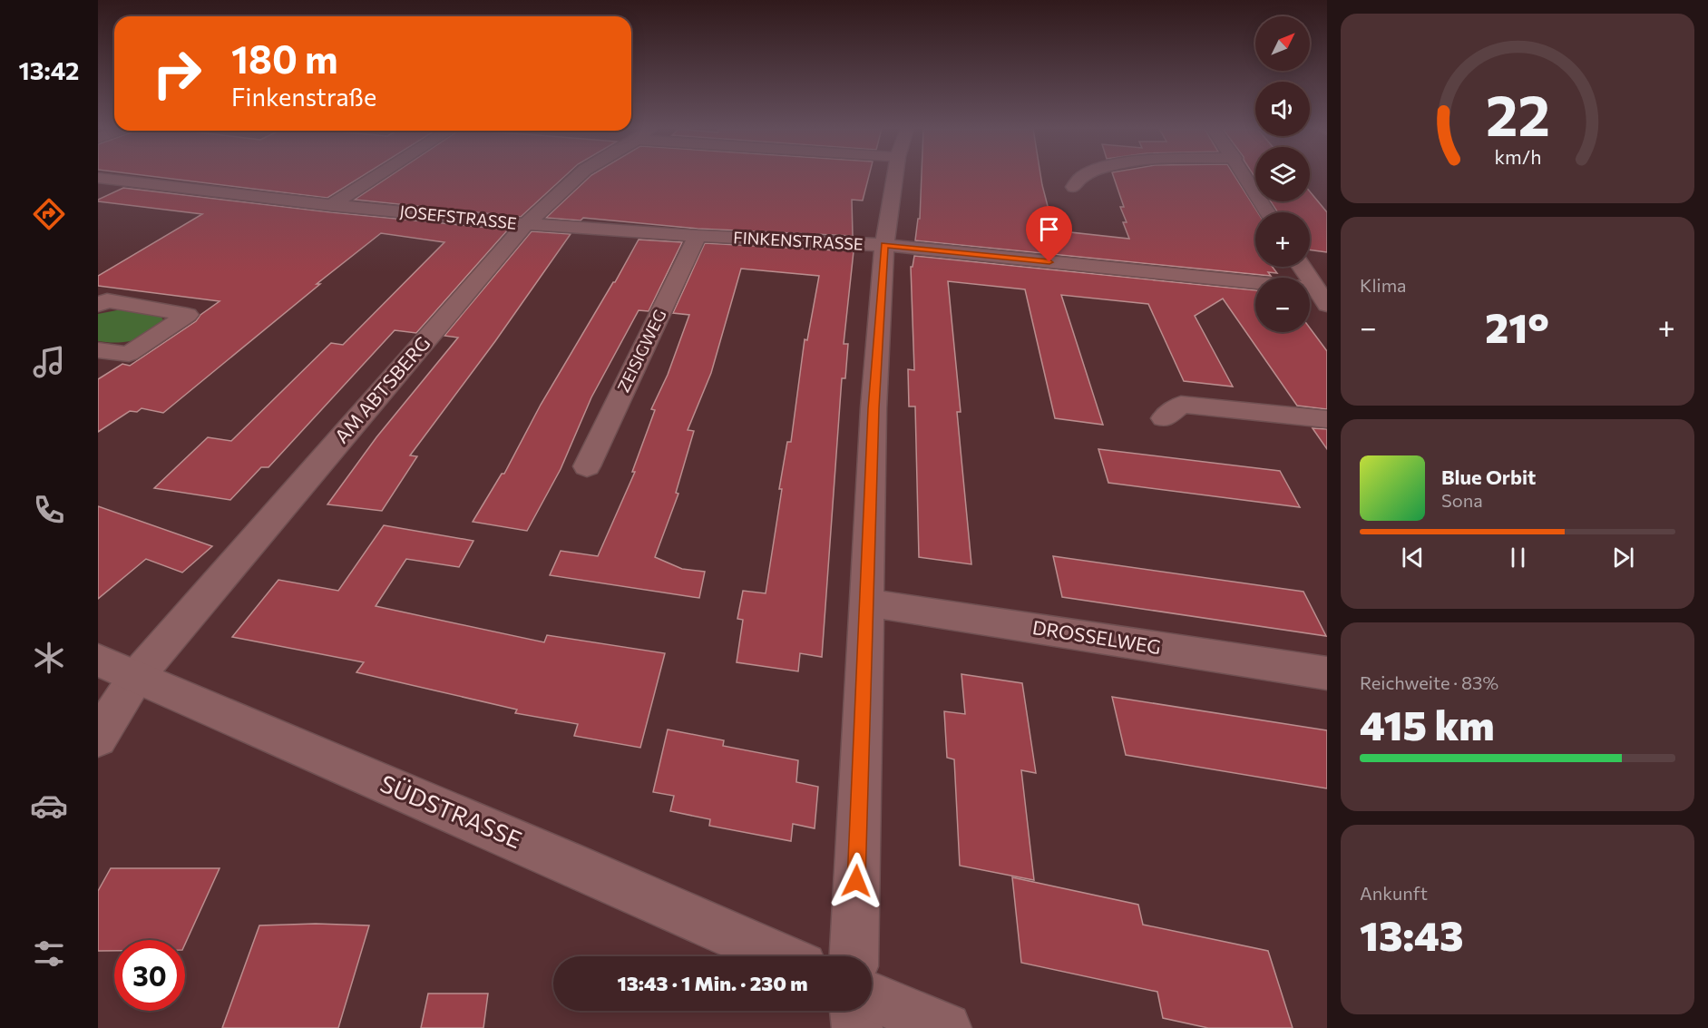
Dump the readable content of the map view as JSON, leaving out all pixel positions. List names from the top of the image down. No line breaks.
{"streets":{"street":["JOSEFSTRASSE","FINKENSTRASSE","ZEISIGWEG","AM ABTSBERG","DROSSELWEG","SÜDSTRASSE"]},"crossings":[["JOSEFSTRASSE","FINKENSTRASSE"],["JOSEFSTRASSE","AM ABTSBERG"],["FINKENSTRASSE","ZEISIGWEG"],["FINKENSTRASSE","AM ABTSBERG"],["AM ABTSBERG","SÜDSTRASSE"]],"north":"top right","page":{"tabs":"13:42","map_buttons":["+","−"],"turn":["180 m","Finkenstraße"],"tile":["Klima",["Reichweite · 83%","415 km"],["Ankunft","13:43"]],"heat":["−","21°","+"],"song":["Blue Orbit","Sona"],"limit":"30","trip":"13:43 · 1 Min. · 230 m","gauge":["22","km/h"]}}
